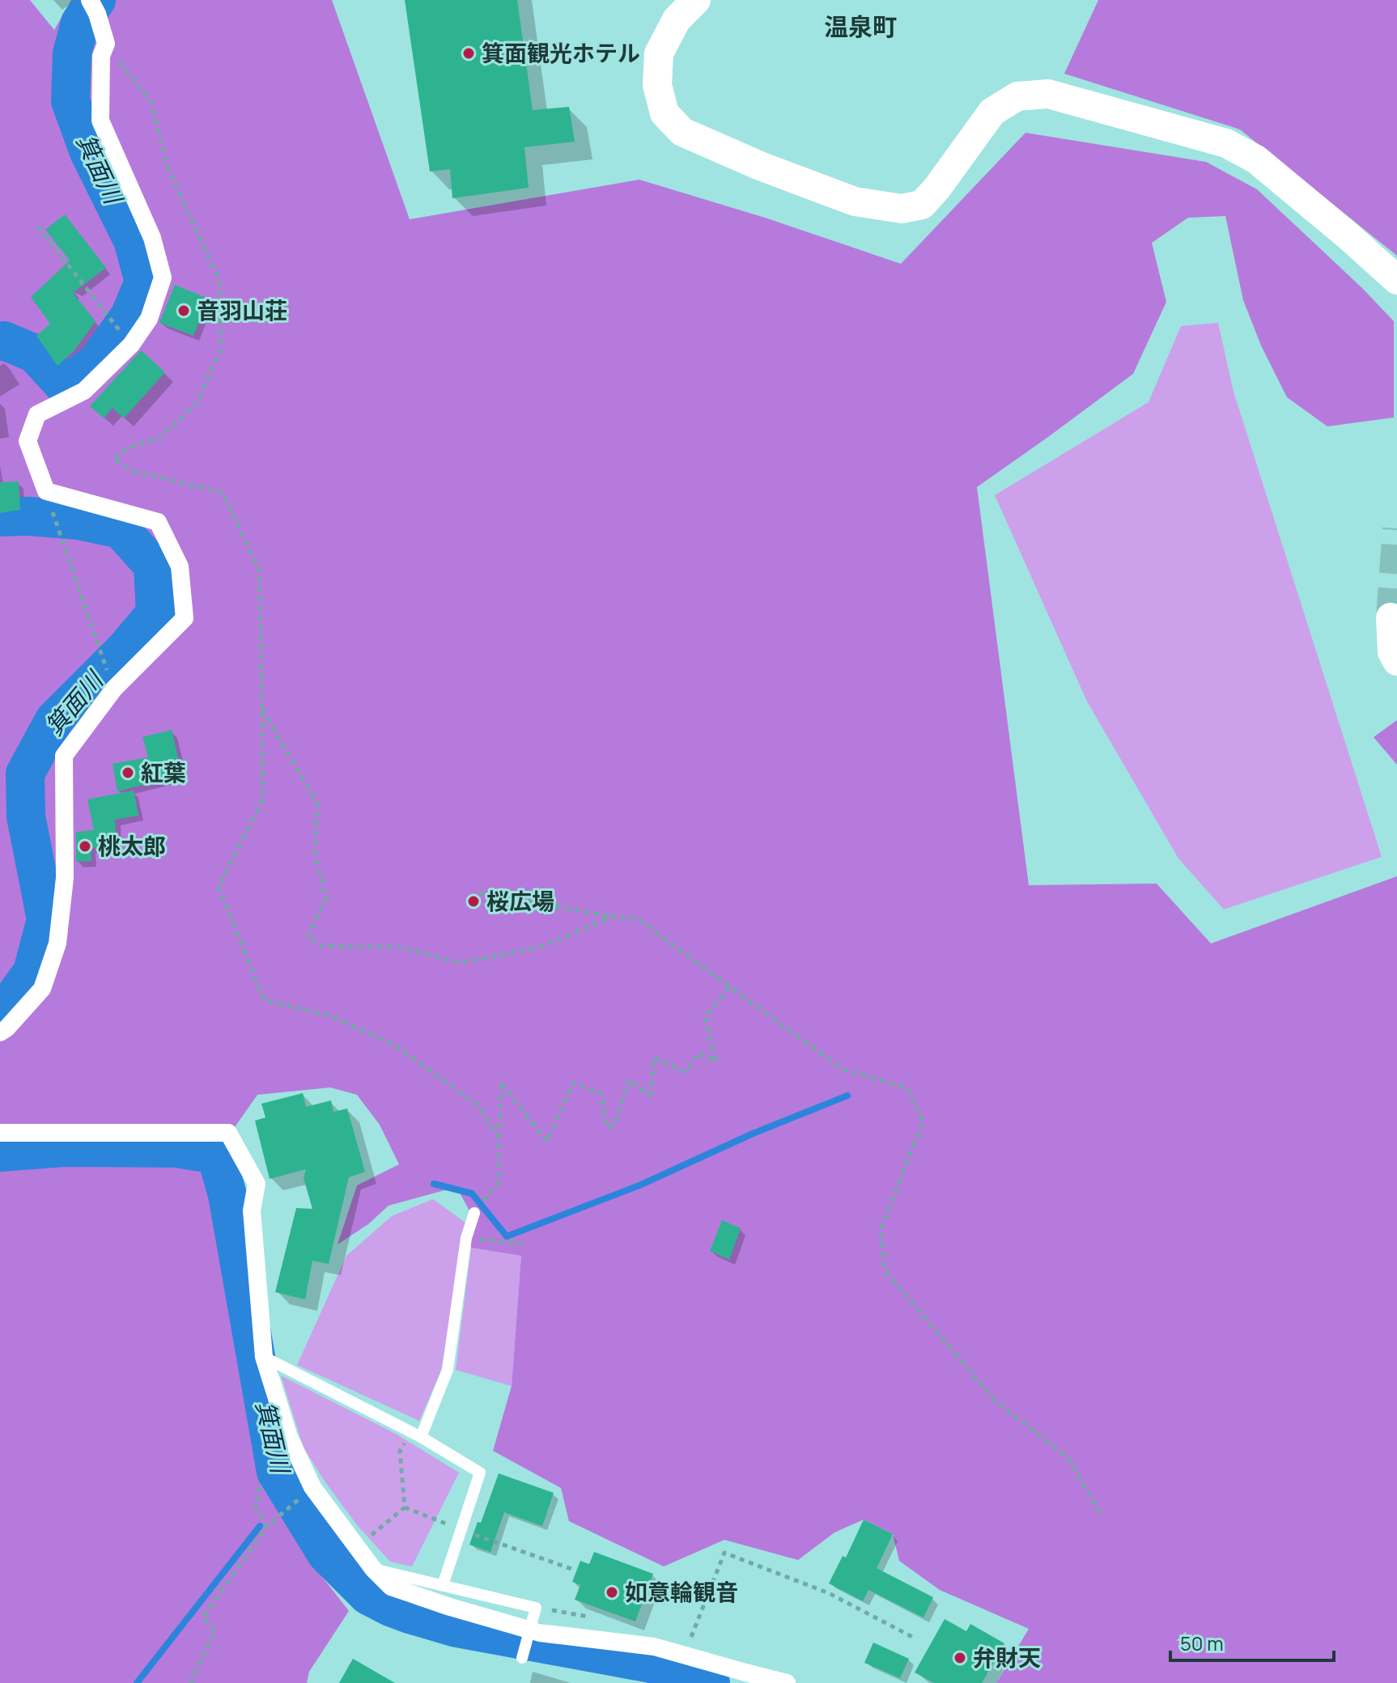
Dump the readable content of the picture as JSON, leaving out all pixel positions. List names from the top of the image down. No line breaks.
{"districts":["温泉町"],"water":["箕面川"],"places":["箕面観光ホテル","音羽山荘","紅葉","桃太郎","桜広場","如意輪観音","弁財天"],"scale_bar":"50 m"}
